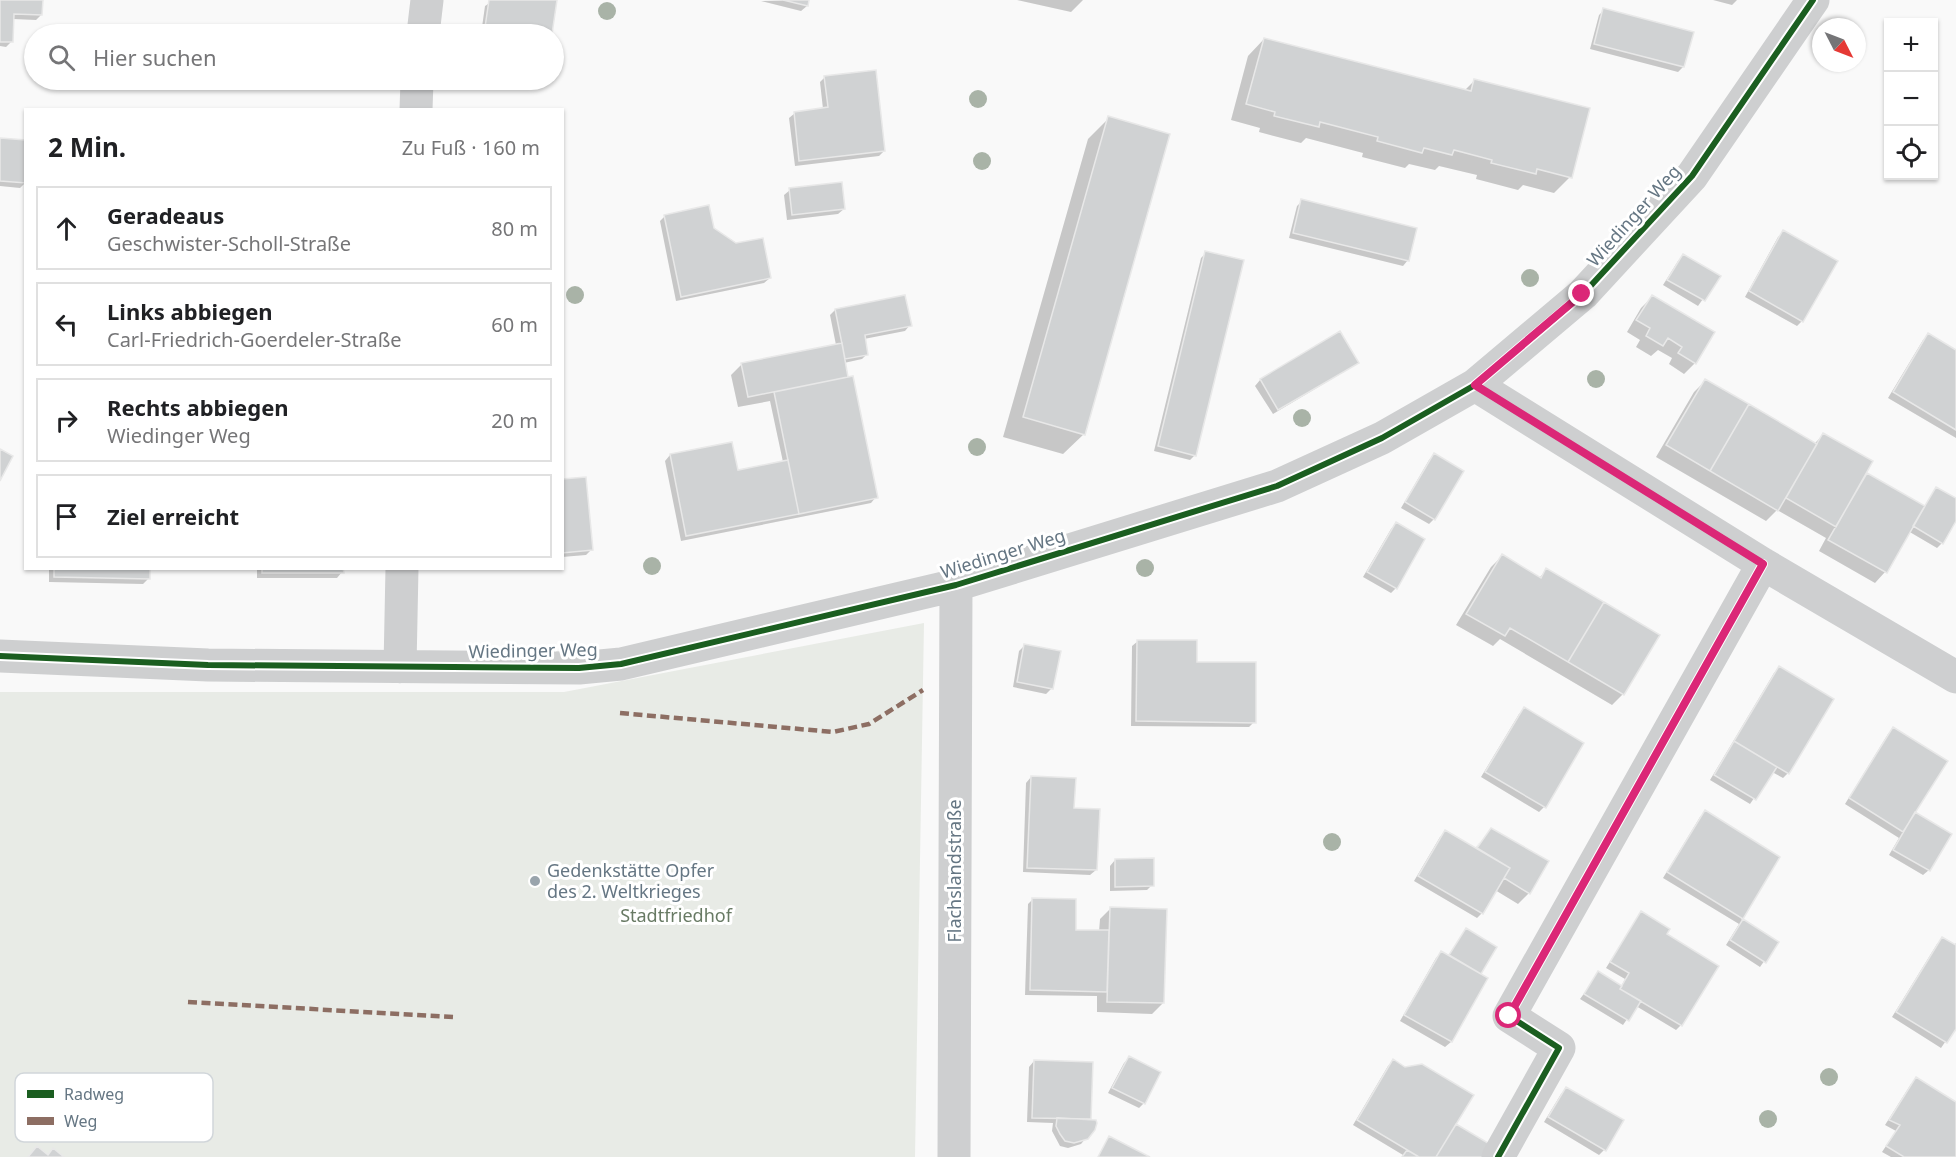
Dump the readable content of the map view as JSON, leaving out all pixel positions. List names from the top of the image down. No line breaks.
{"streets":{"street":["Wiedinger Weg","Flachslandstraße"]},"crossings":[["Wiedinger Weg","Flachslandstraße"]],"parks":["Stadtfriedhof"],"places":["Gedenkstätte Opfer des 2. Weltkrieges"],"legend":["Radweg","Weg"],"north":"bottom right","page":{"map_buttons":["+","−"],"search":"Hier suchen","heading":["2 Min.","Zu Fuß · 160 m"],"list":[["Geradeaus","Geschwister-Scholl-Straße","80 m"],["Links abbiegen","Carl-Friedrich-Goerdeler-Straße","60 m"],["Rechts abbiegen","Wiedinger Weg","20 m"],"Ziel erreicht"]}}
